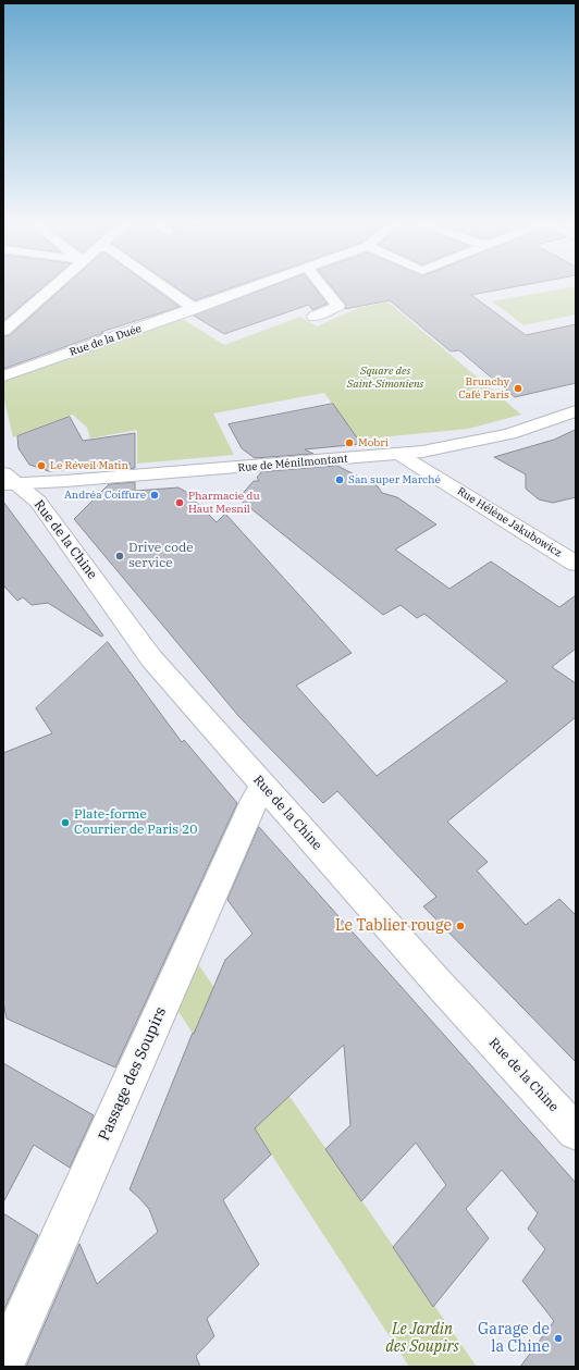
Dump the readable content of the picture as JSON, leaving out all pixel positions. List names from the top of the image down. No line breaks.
{"streets":{"street":["Rue de la Duée","Rue de Ménilmontant","Rue Hélène Jakubowicz","Rue de la Chine","Passage des Soupirs"]},"crossings":[["Rue de Ménilmontant","Rue Hélène Jakubowicz"],["Rue de Ménilmontant","Rue de la Chine"],["Rue de la Chine","Passage des Soupirs"]],"parks":["Square des Saint-Simoniens","Le Jardin des Soupirs"],"places":["Brunchy Café Paris","Mobri","Le Réveil Matin","San super Marché","Andréa Coiffure","Pharmacie du Haut Mesnil","Drive code service","Plate-forme Courrier de Paris 20","Le Tablier rouge","Garage de la Chine"]}
